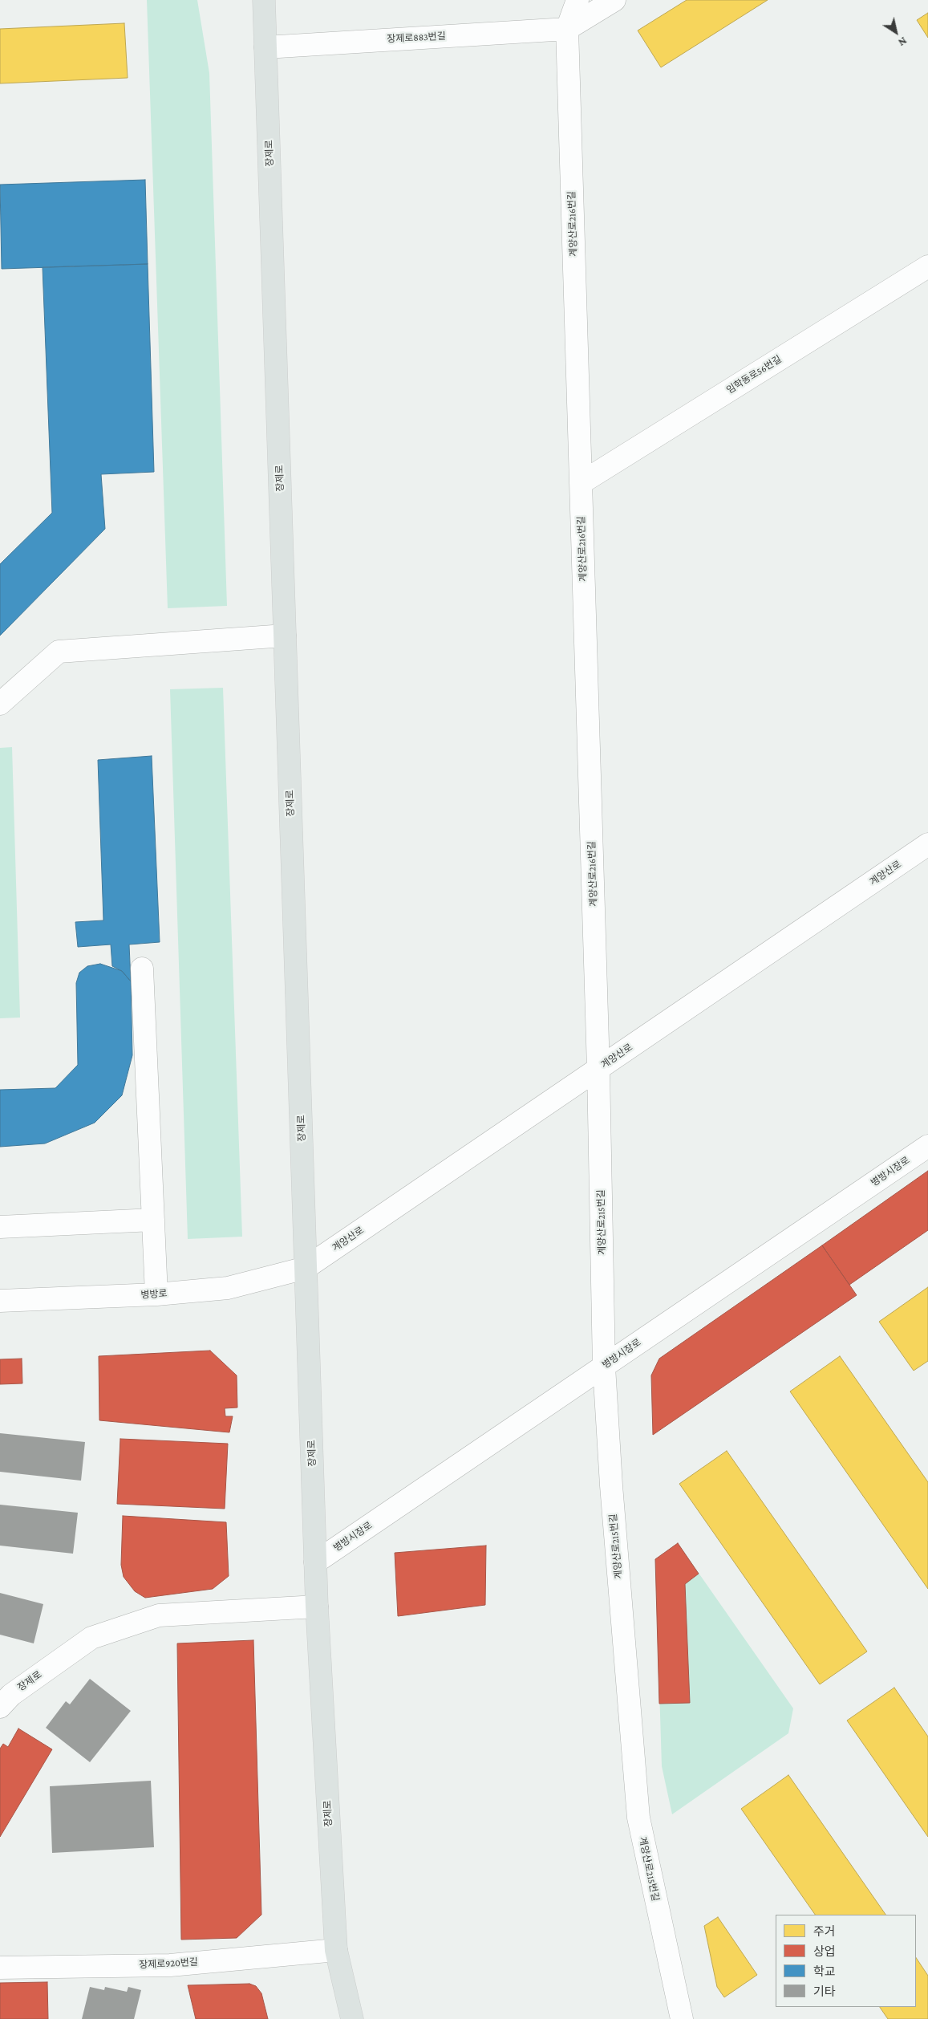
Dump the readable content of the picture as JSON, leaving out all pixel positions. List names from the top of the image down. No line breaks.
{"streets":{"main road":["장제로"],"street":["장제로883번길","계양산로216번길","임학동로56번길","계양산로","병방시장로","계양산로215번길","병방로","장제로920번길"]},"crossings":[["장제로883번길","장제로"],["장제로883번길","계양산로216번길"],["장제로","계양산로"],["장제로","병방시장로"],["장제로","병방로"],["장제로","장제로920번길"],["계양산로216번길","임학동로56번길"],["계양산로216번길","계양산로"],["계양산로216번길","계양산로215번길"],["계양산로","계양산로215번길"],["계양산로","병방로"],["병방시장로","계양산로215번길"]],"legend":["주거","상업","학교","기타"],"north":"bottom right"}
